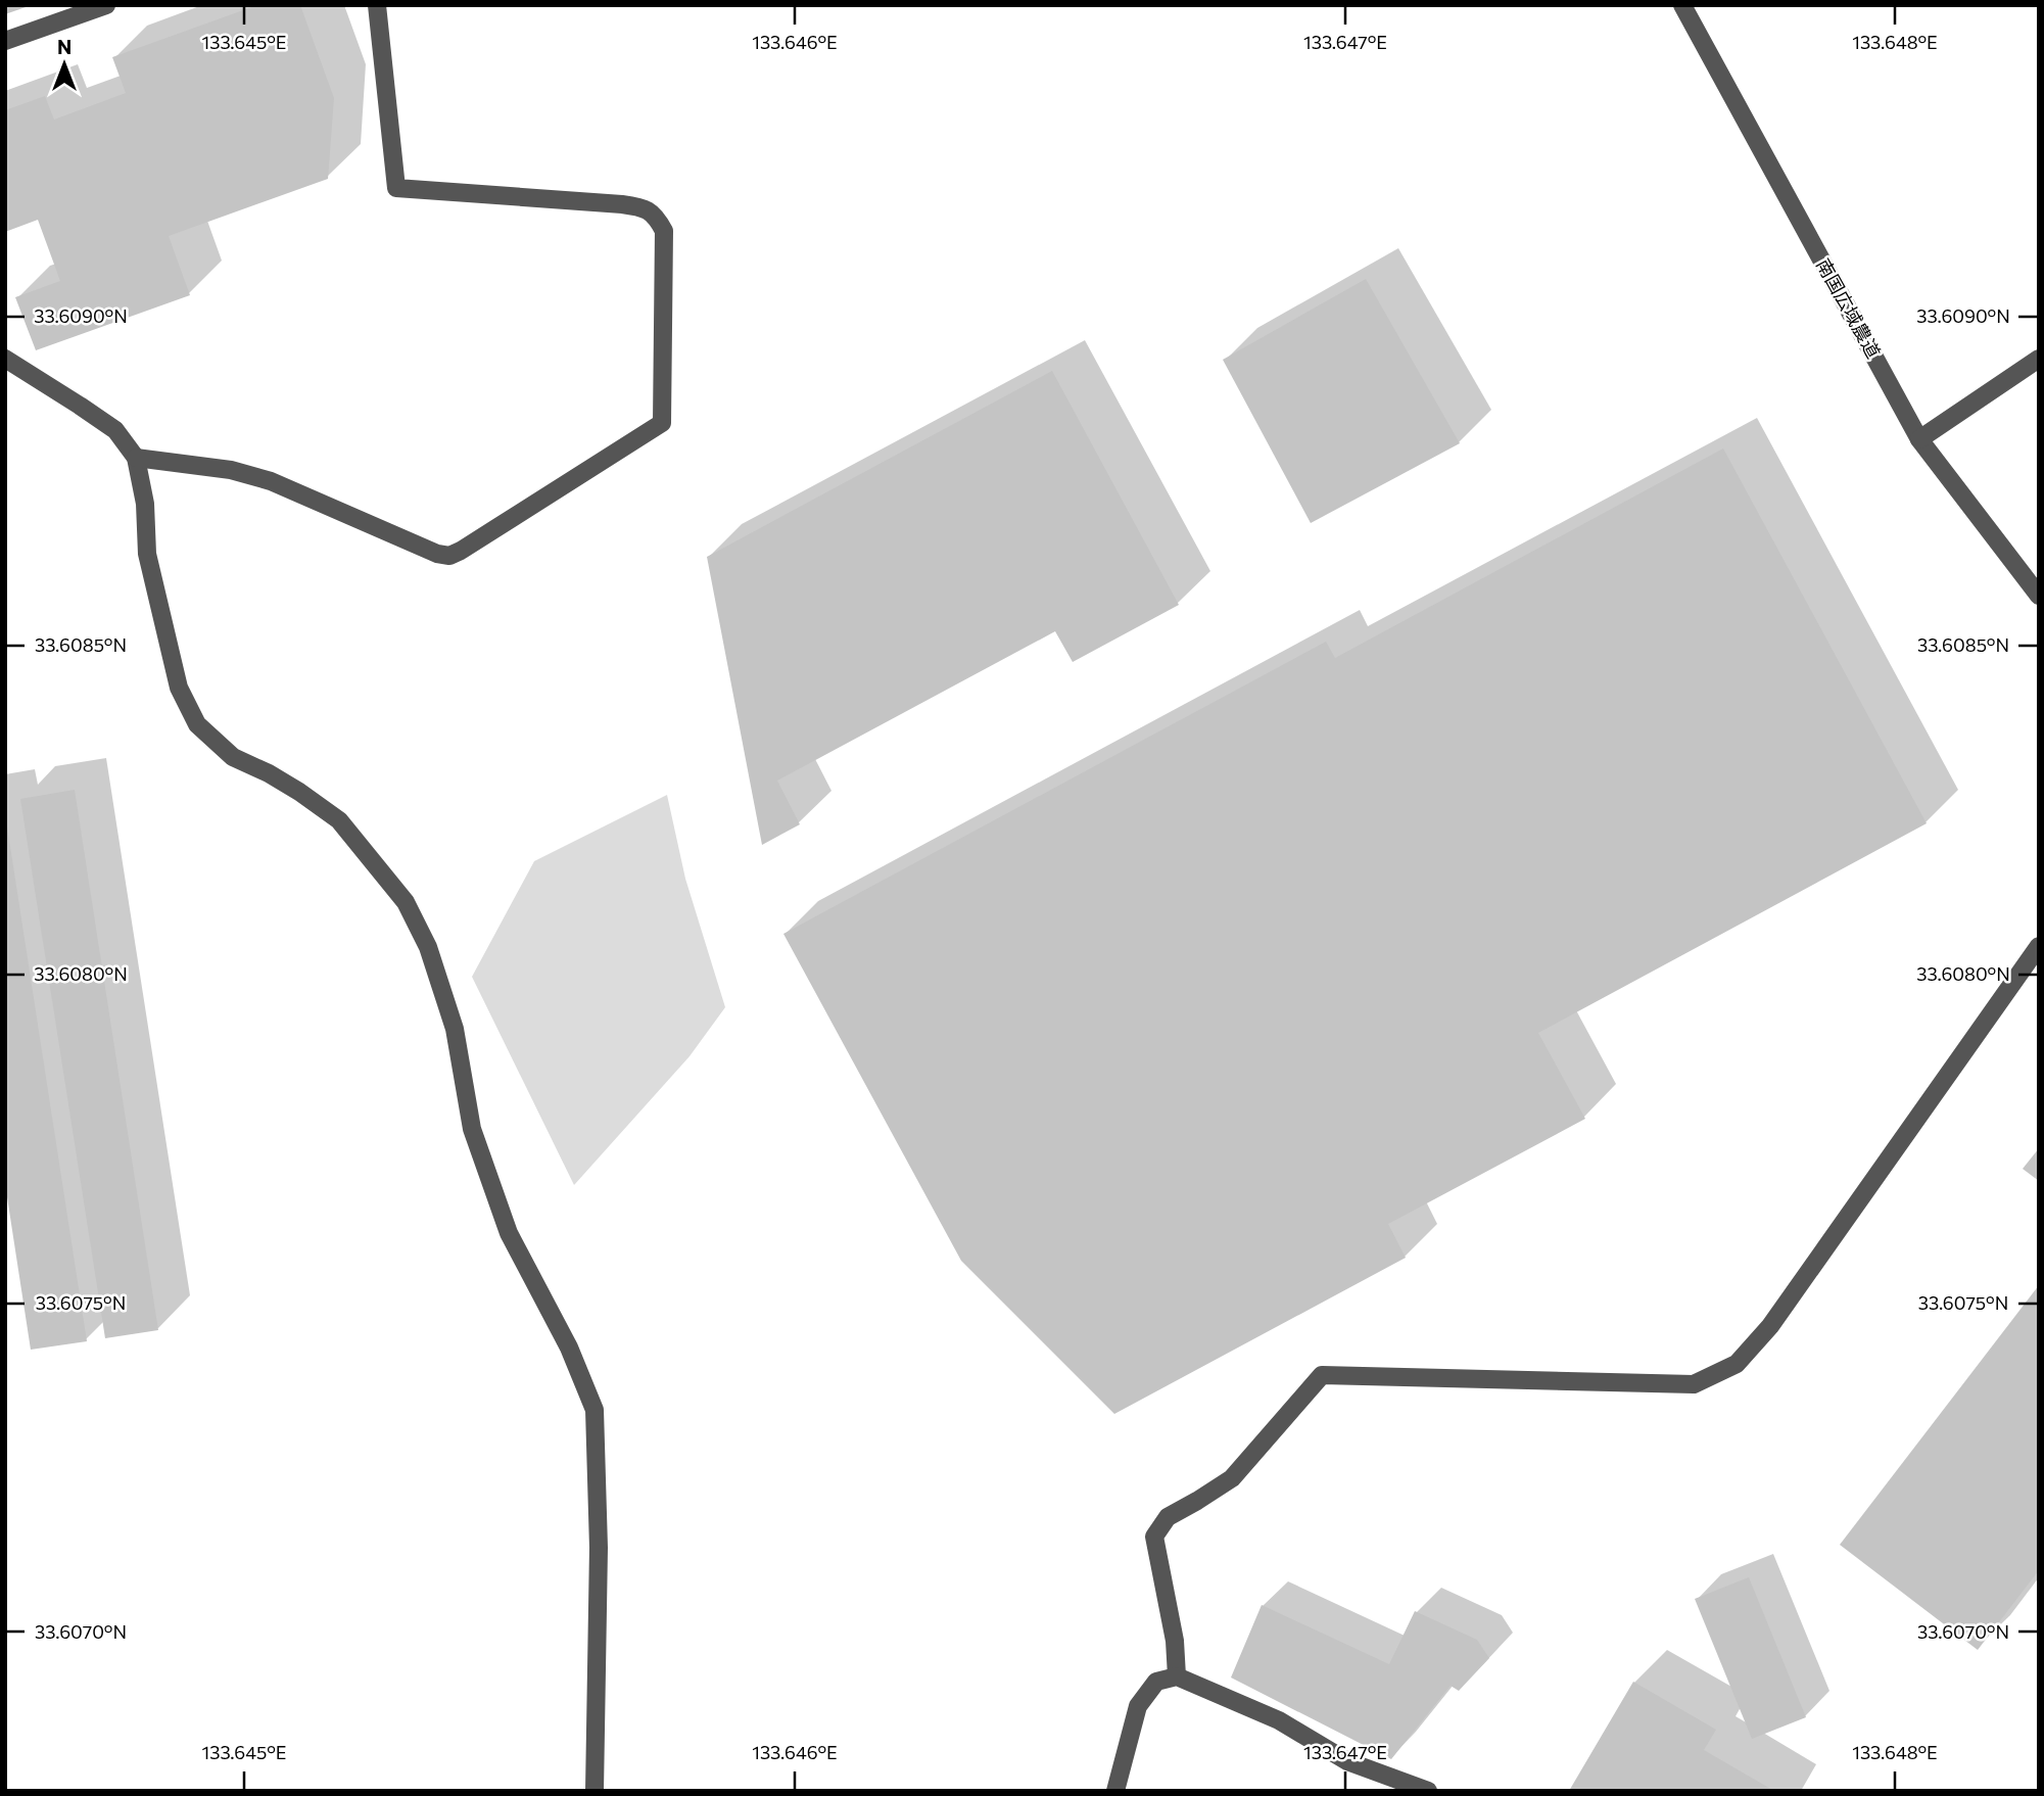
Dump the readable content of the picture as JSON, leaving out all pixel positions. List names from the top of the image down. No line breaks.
{"streets":{"street":["南国広域農道"]},"north":"top","coordinates":["133.645°E","133.646°E","133.647°E","133.648°E","33.6090°N","33.6085°N","33.6080°N","33.6075°N","33.6070°N"]}
